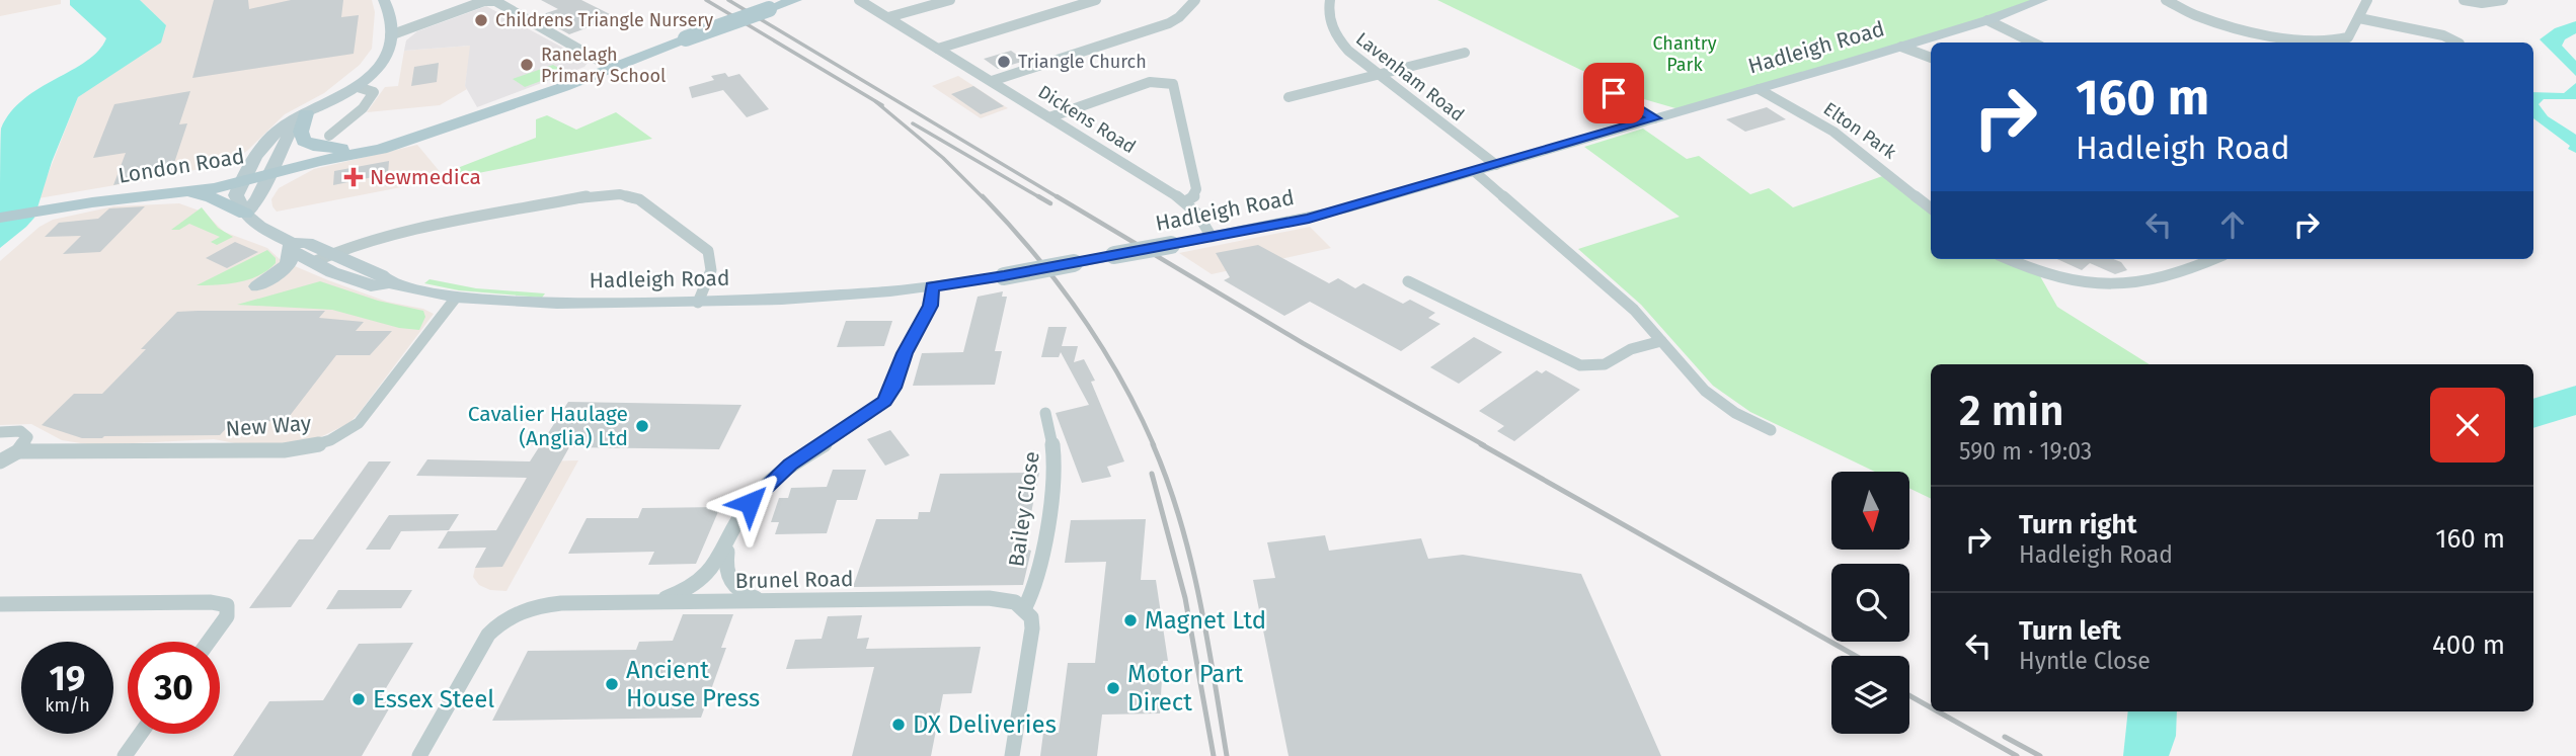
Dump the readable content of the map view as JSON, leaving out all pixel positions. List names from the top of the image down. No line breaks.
{"streets":{"main road":["London Road"],"street":["Hadleigh Road","Lavenham Road","Dickens Road","Elton Park","New Way","Bailey Close","Brunel Road"]},"crossings":[["Hadleigh Road","Lavenham Road"],["Hadleigh Road","Dickens Road"],["Hadleigh Road","Elton Park"],["Hadleigh Road","New Way"],["Bailey Close","Brunel Road"]],"parks":["Chantry Park"],"places":{"other":["Childrens Triangle Nursery","Triangle Church","Ranelagh Primary School","Cavalier Haulage (Anglia) Ltd","Magnet Ltd","Ancient House Press","Motor Part Direct","Essex Steel","DX Deliveries"],"health":["Newmedica"]},"north":"bottom","page":{"turn":["160 m","Hadleigh Road"],"heading":["2 min","590 m · 19:03"],"list":[{"name":"Turn right","note":"Hadleigh Road","value":"160 m"},{"name":"Turn left","note":"Hyntle Close","value":"400 m"}],"speed":"19 km/h","limit":"30"}}
